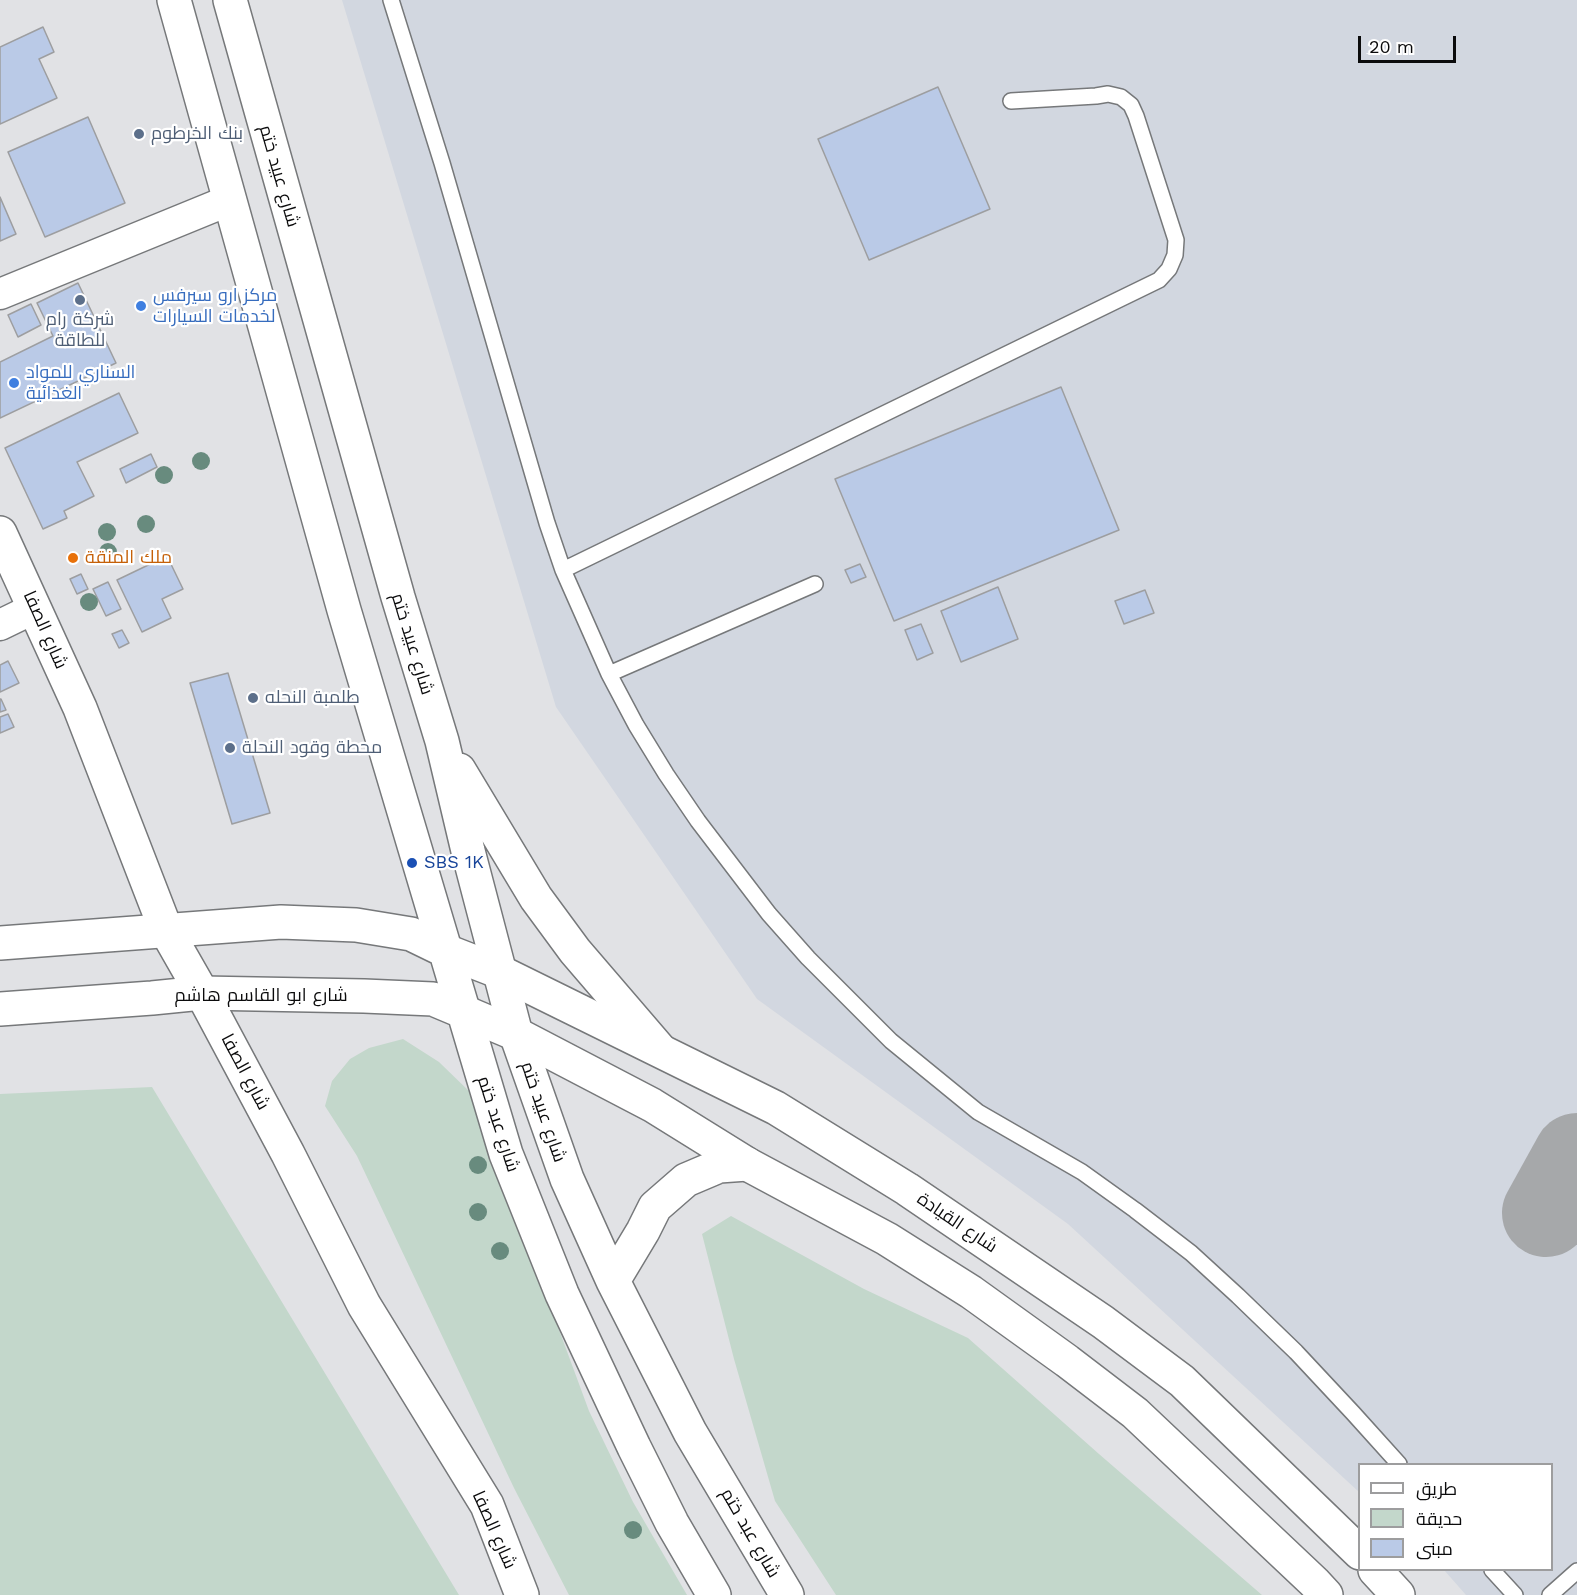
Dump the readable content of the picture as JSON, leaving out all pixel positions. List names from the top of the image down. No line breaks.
{"streets":{"main road":["شارع عبيد ختم","شارع الصفا","شارع ابو القاسم هاشم","شارع عبد ختم","شارع القيادة"]},"crossings":[["شارع عبيد ختم","شارع ابو القاسم هاشم"],["شارع عبيد ختم","شارع عبد ختم"],["شارع عبيد ختم","شارع القيادة"],["شارع الصفا","شارع ابو القاسم هاشم"],["شارع ابو القاسم هاشم","شارع عبد ختم"]],"places":["بنك الخرطوم","شركة رام للطاقة","مركز ارو سيرفس لخدمات السيارات","السناري للمواد الغذائية","ملك المنقة","طلمبة النحله","محطة وقود النحلة","SBS 1K"],"legend":["طريق","حديقة","مبنى"],"scale_bar":"20 m"}
